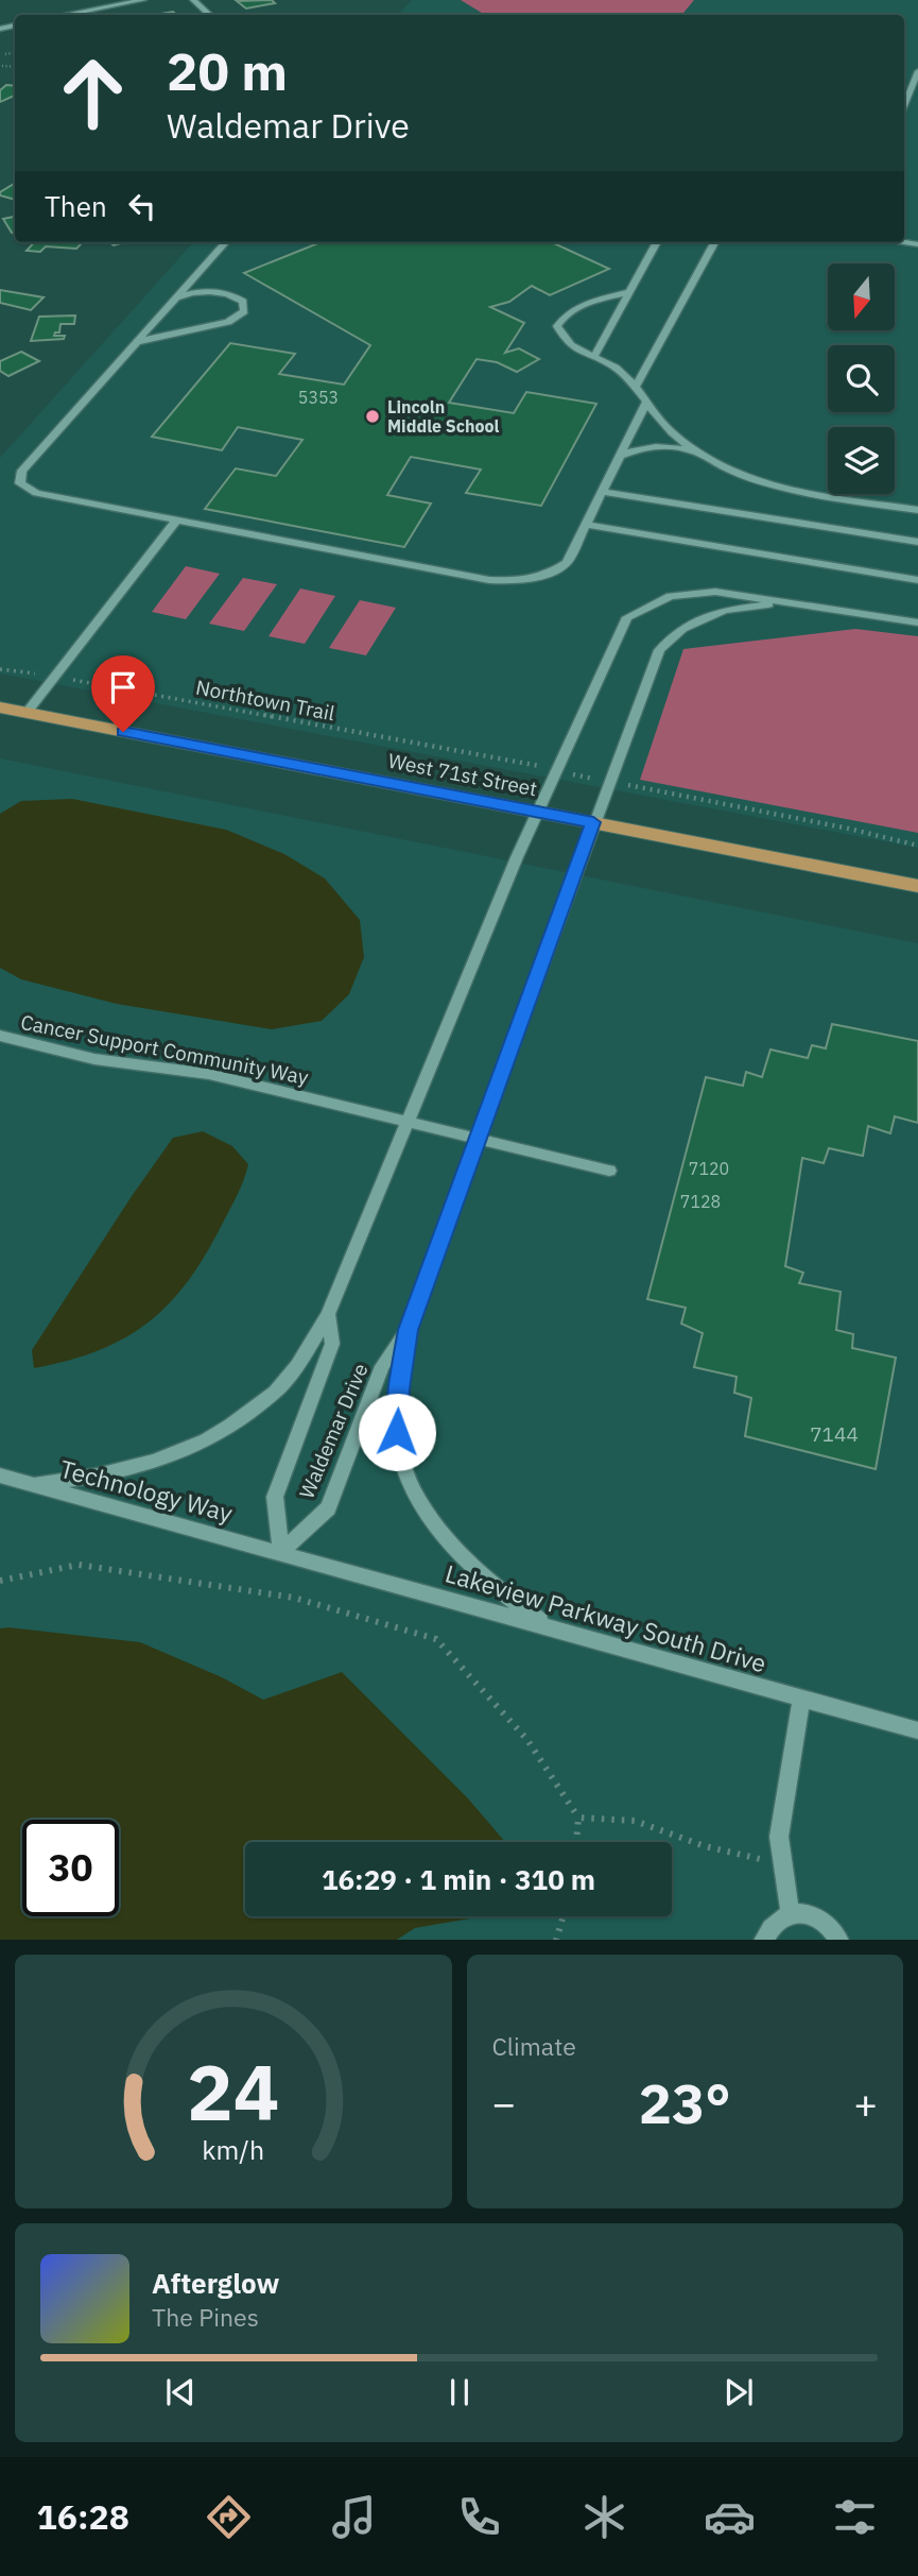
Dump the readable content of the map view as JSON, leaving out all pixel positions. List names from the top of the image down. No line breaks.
{"streets":{"main road":["West 71st Street"],"street":["Cancer Support Community Way","Waldemar Drive","Technology Way","Lakeview Parkway South Drive"],"path":["Northtown Trail"]},"crossings":[["Northtown Trail","Waldemar Drive"],["West 71st Street","Waldemar Drive"],["Cancer Support Community Way","Waldemar Drive"],["Waldemar Drive","Technology Way"],["Waldemar Drive","Lakeview Parkway South Drive"],["Technology Way","Lakeview Parkway South Drive"]],"places":["Lincoln Middle School"],"house_numbers":["5353","7120","7128","7144"],"north":"bottom","page":{"turn":["20 m","Waldemar Drive"],"then":"Then","limit":"30","trip":"16:29 · 1 min · 310 m","tile":"Climate","heat":["−","23°","+"],"song":["Afterglow","The Pines"],"tabs":"16:28","gauge":["24","km/h"]}}
